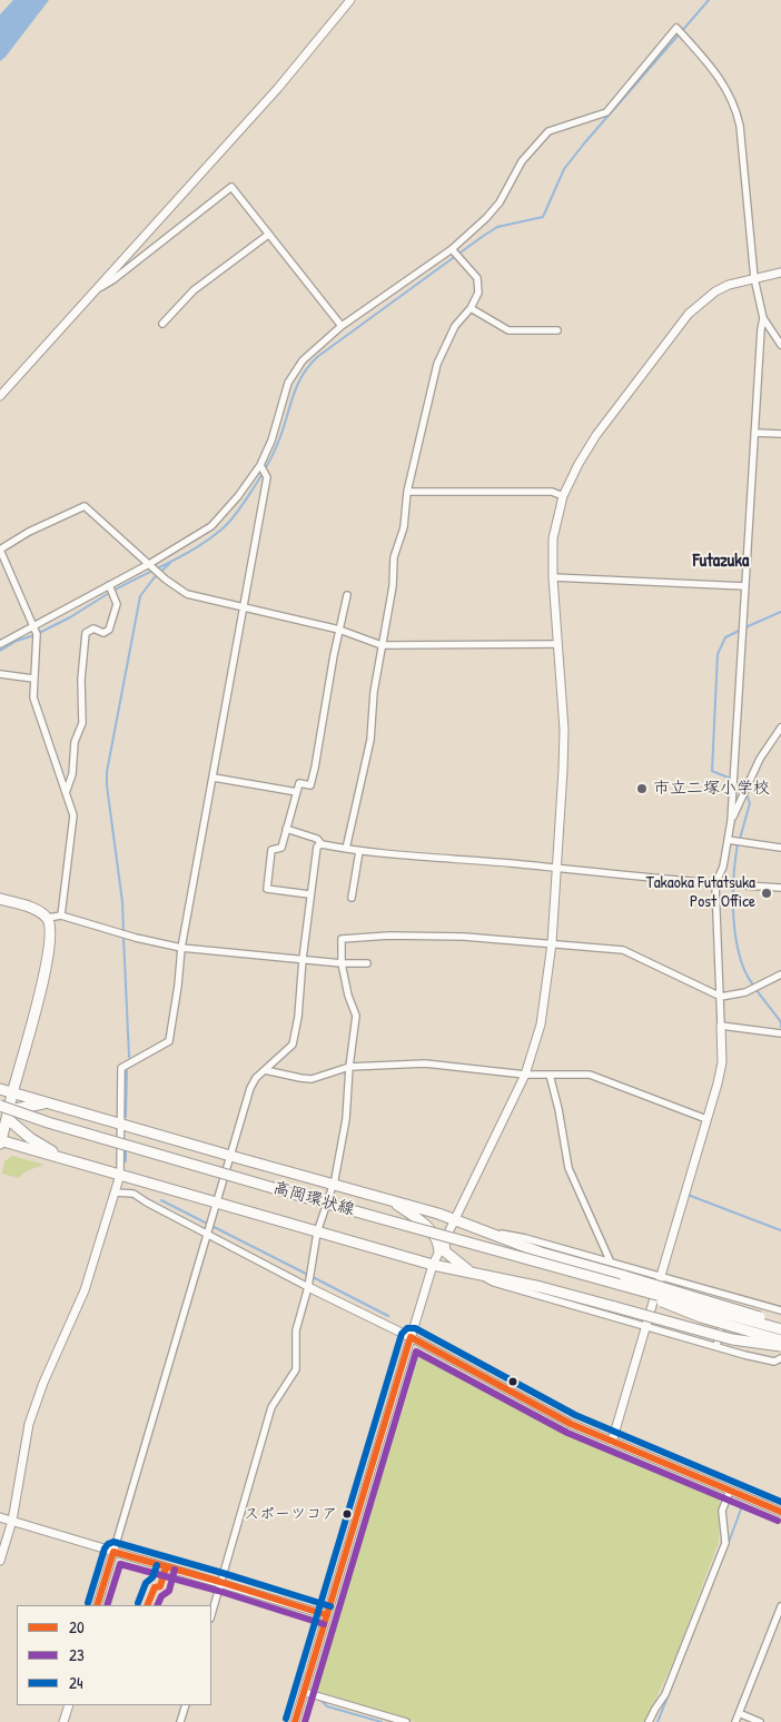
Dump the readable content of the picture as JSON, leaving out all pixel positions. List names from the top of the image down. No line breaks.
{"streets":{"main road":["高岡環状線"]},"districts":["Futazuka"],"places":["市立二塚小学校","Takaoka Futatsuka Post Office","スポーツコア"],"lines":["transit line 24","transit line 20","transit line 23"],"legend":["20","23","24"]}
